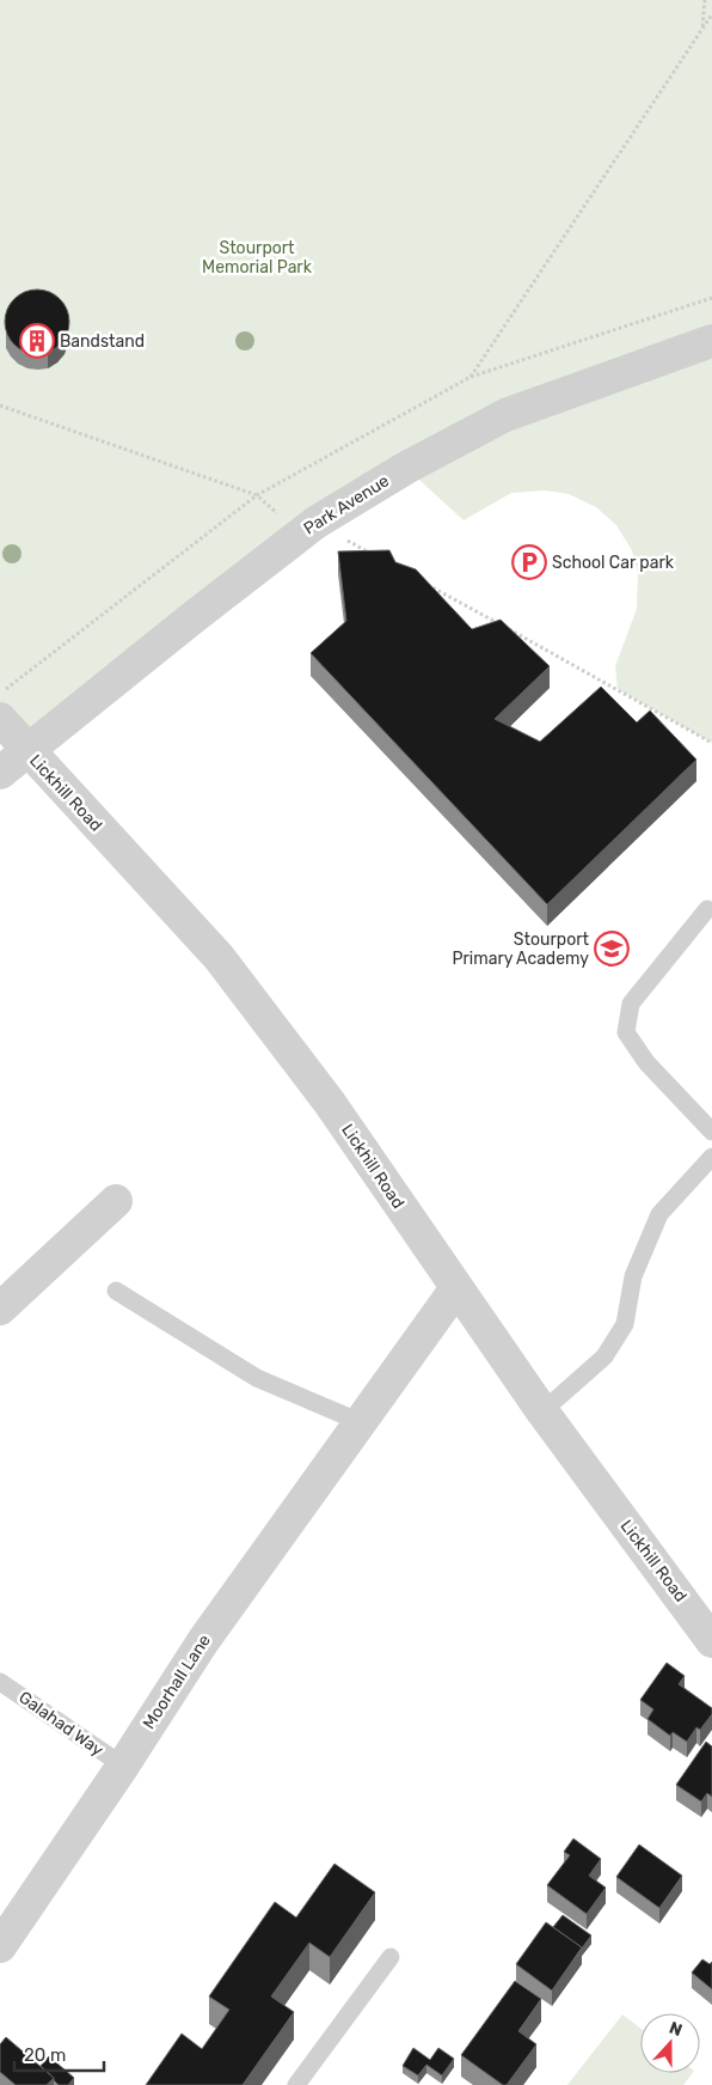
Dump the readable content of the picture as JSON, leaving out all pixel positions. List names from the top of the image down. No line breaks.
{"streets":{"street":["Park Avenue","Lickhill Road","Moorhall Lane"],"lane":["Galahad Way"]},"crossings":[["Park Avenue","Lickhill Road"],["Lickhill Road","Moorhall Lane"],["Moorhall Lane","Galahad Way"]],"parks":["Stourport Memorial Park"],"places":{"building":["Bandstand"],"parking":["School Car park"],"school or university":["Stourport Primary Academy"]},"scale_bar":"20 m","north":"top"}
